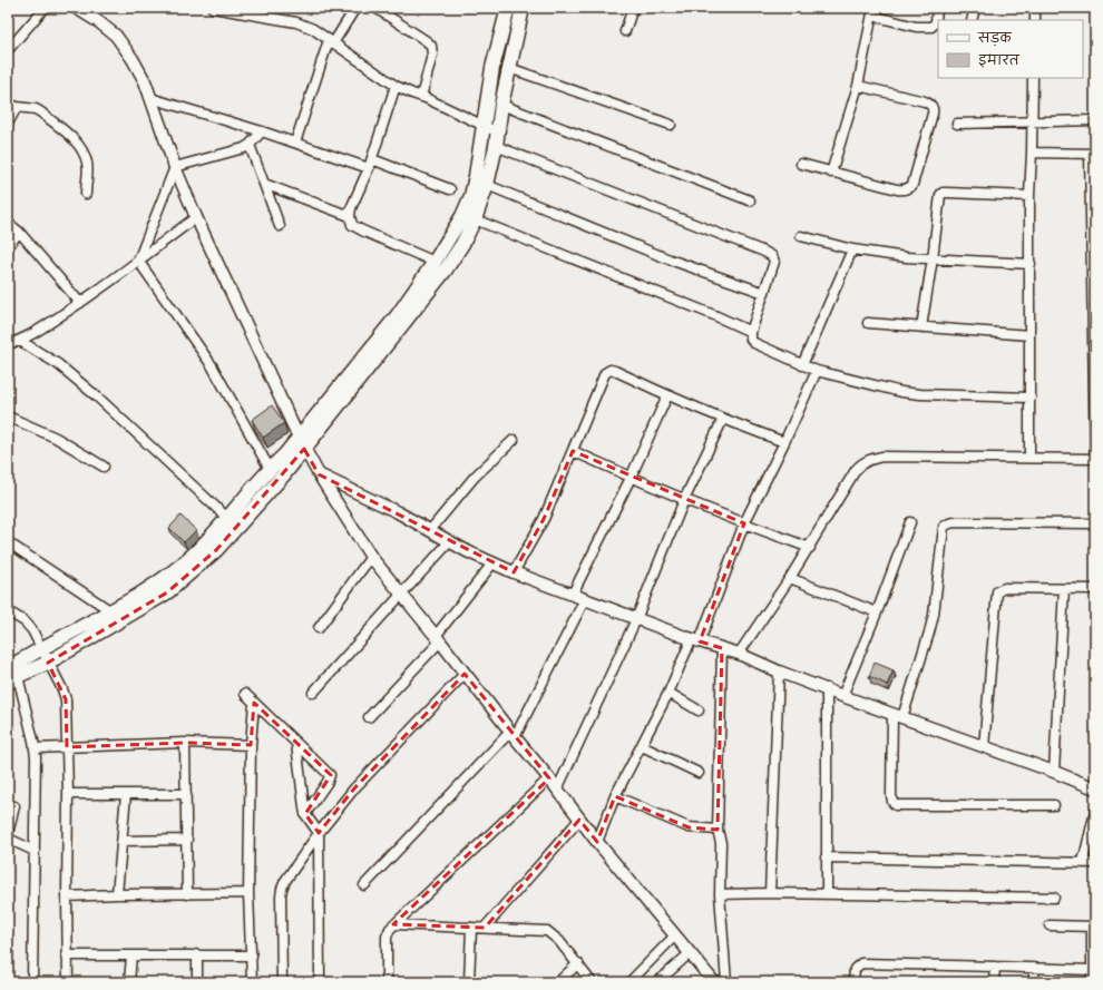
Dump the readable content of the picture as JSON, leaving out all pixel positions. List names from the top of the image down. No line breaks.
{"legend":["सड़क","इमारत"]}
